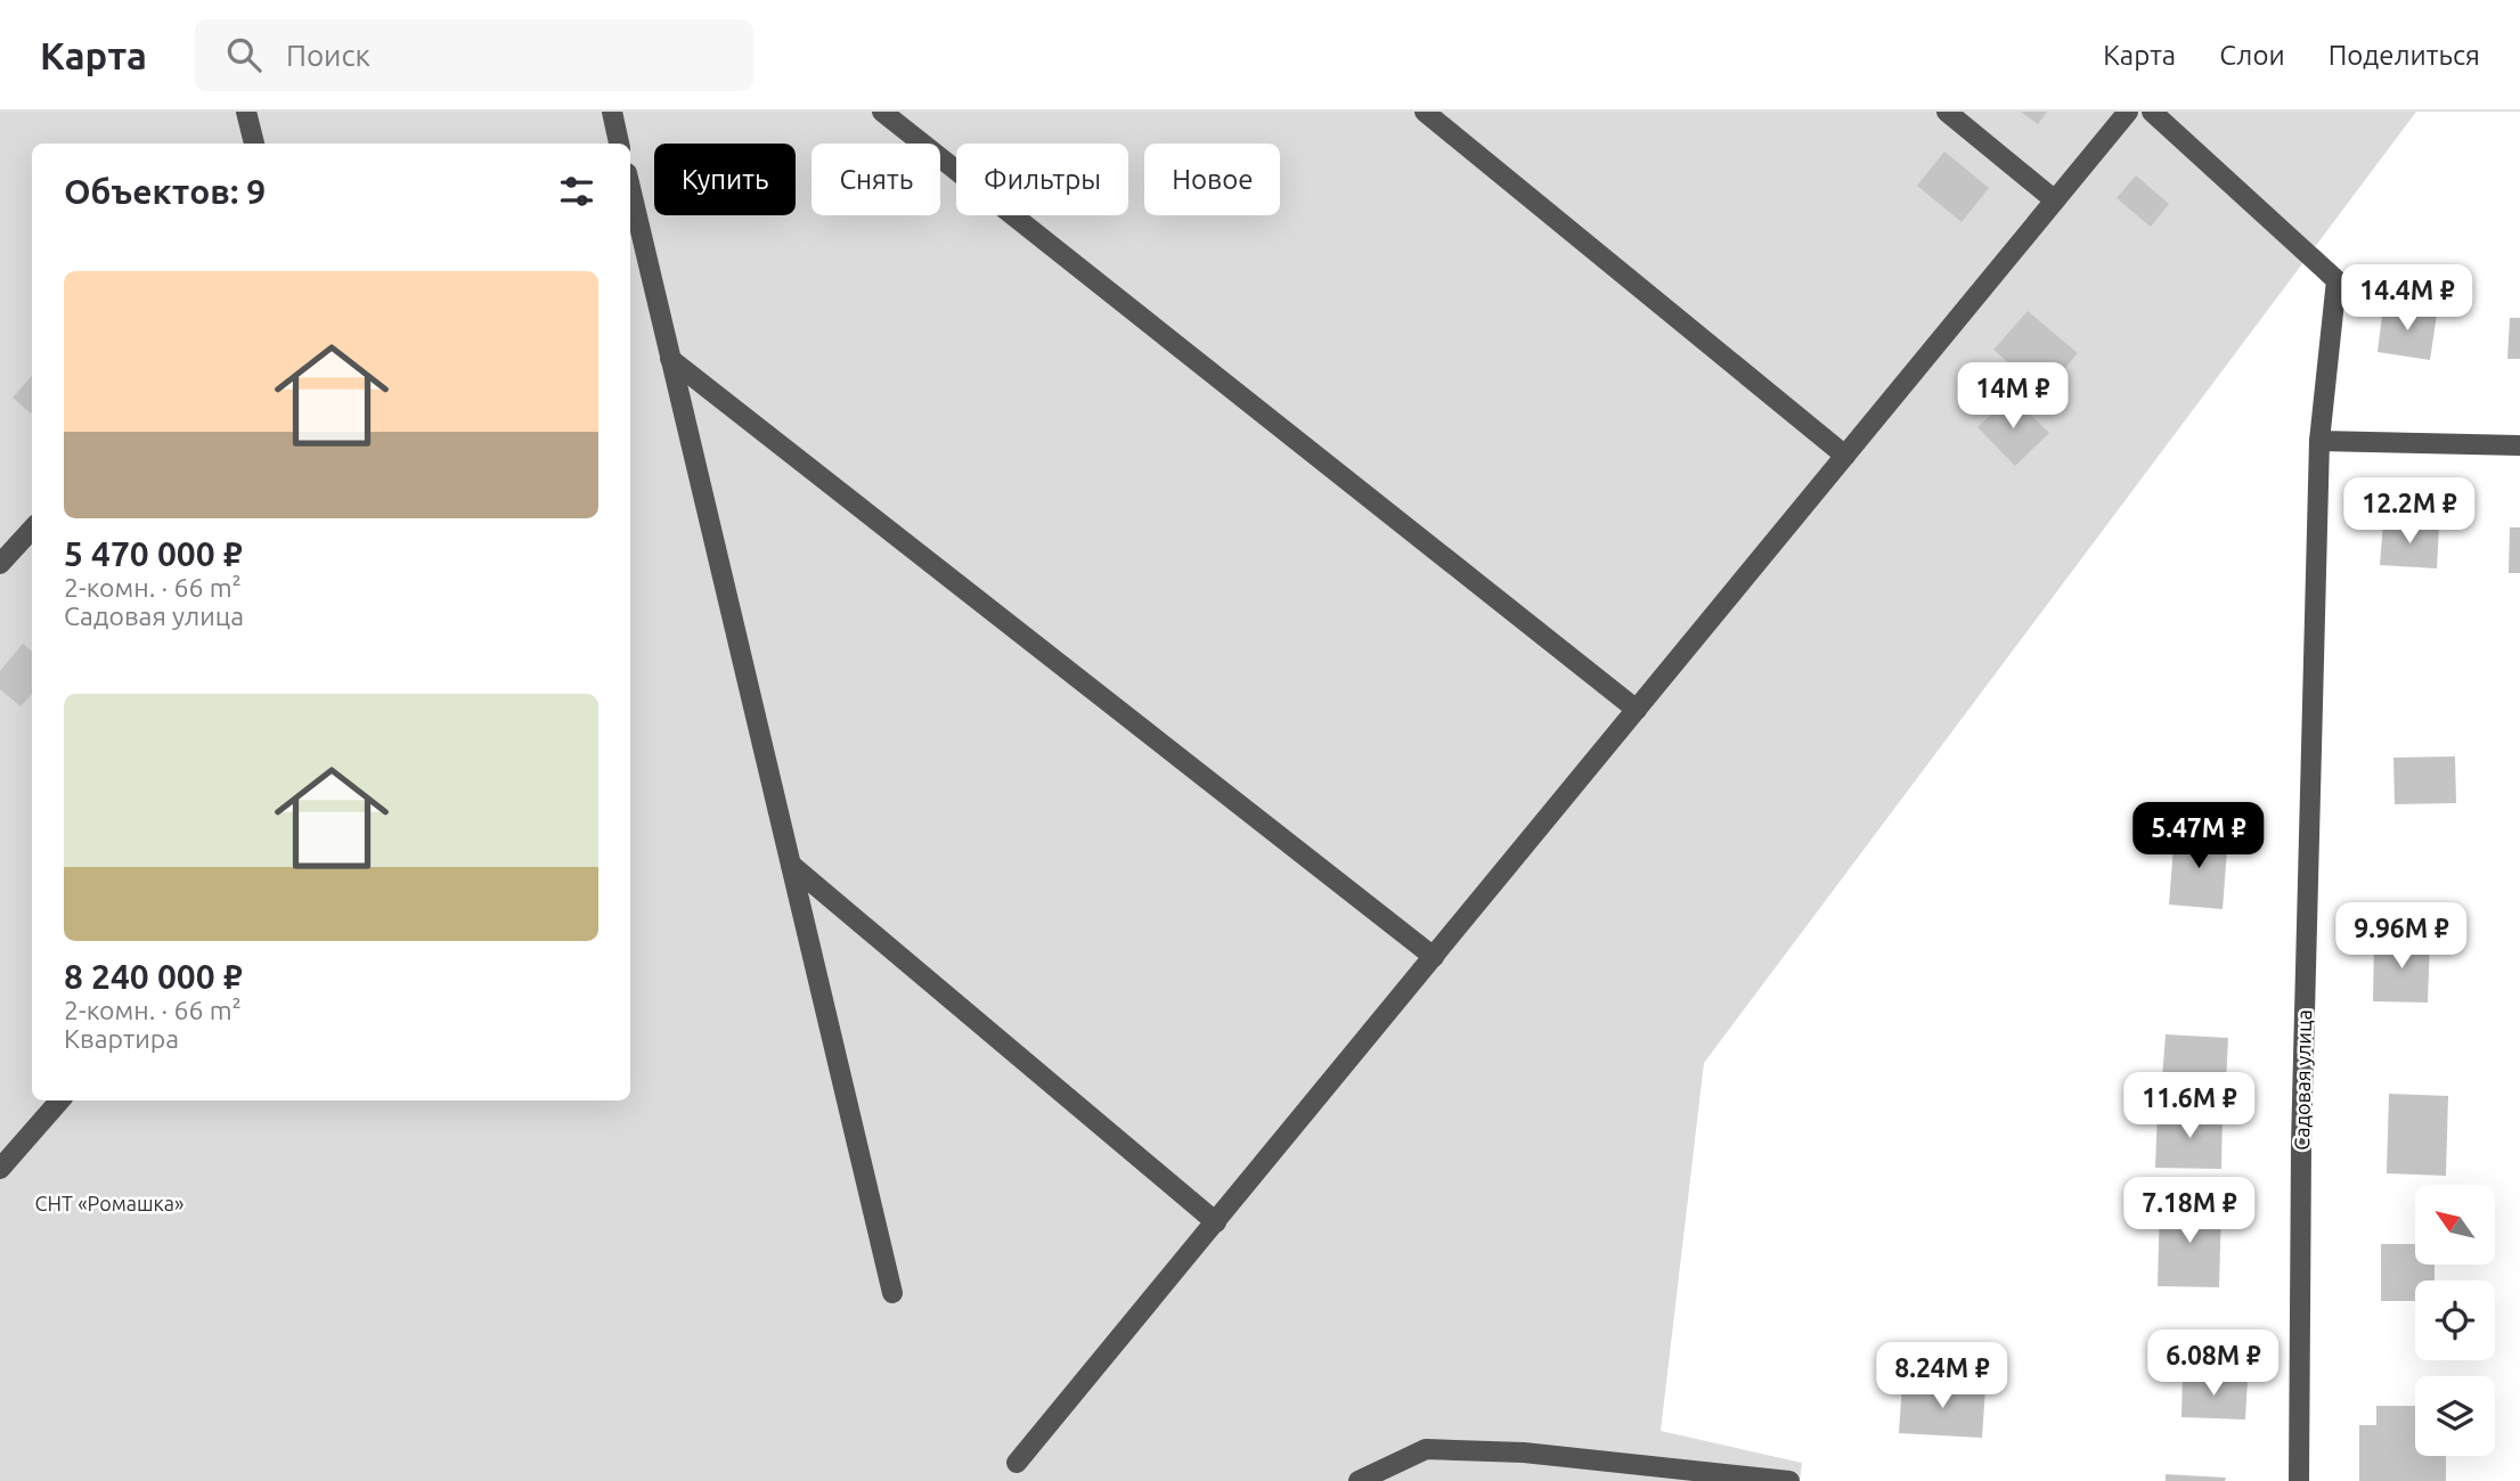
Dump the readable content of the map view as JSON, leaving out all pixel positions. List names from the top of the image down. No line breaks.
{"streets":{"street":["Садовая улица"]},"parks":["СНТ «Ромашка»"],"north":"top left","page":{"header":"Карта","search":"Поиск","nav":["Карта","Слои","Поделиться"],"chip":["Купить","Снять","Фильтры","Новое"],"heading":"Объектов: 9","list":[{"name":"5 470 000 ₽","note":"2-комн. · 66 m² · Садовая улица"},{"name":"8 240 000 ₽","note":"2-комн. · 66 m² · Квартира"}],"price":["14.4M ₽","14M ₽","12.2M ₽","5.47M ₽","9.96M ₽","11.6M ₽","7.18M ₽","6.08M ₽","8.24M ₽"]}}
